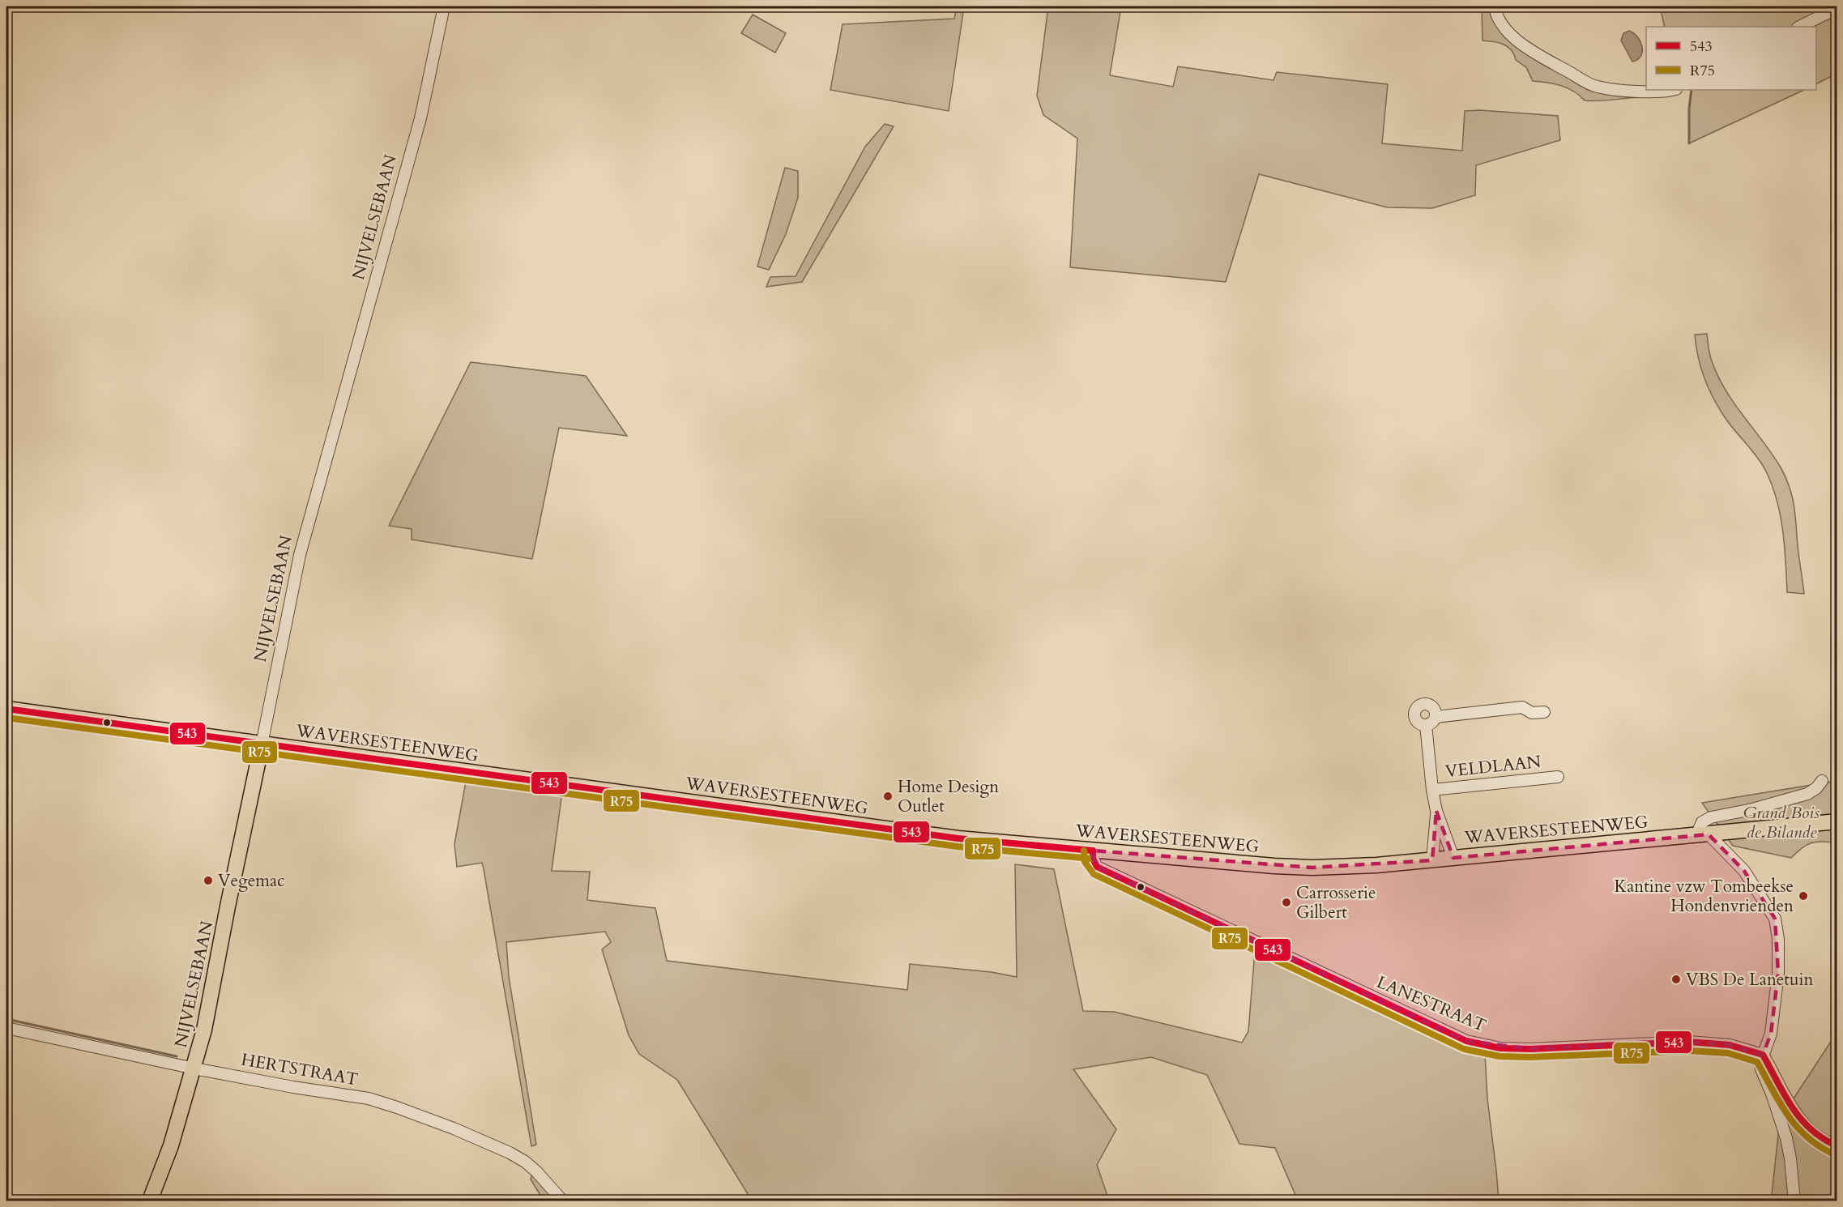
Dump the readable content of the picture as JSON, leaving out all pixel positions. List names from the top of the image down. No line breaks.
{"streets":{"main road":["NIJVELSEBAAN","WAVERSESTEENWEG"],"street":["VELDLAAN","LANESTRAAT","HERTSTRAAT"]},"crossings":[["NIJVELSEBAAN","WAVERSESTEENWEG"],["NIJVELSEBAAN","HERTSTRAAT"],["WAVERSESTEENWEG","VELDLAAN"],["WAVERSESTEENWEG","LANESTRAAT"]],"parks":["Grand Bois de Bilande"],"places":["Home Design Outlet","Vegemac","Kantine vzw Tombeekse Hondenvrienden","Carrosserie Gilbert","VBS De Lanetuin"],"lines":["transit line 543","transit line R75"],"legend":["543","R75"]}
